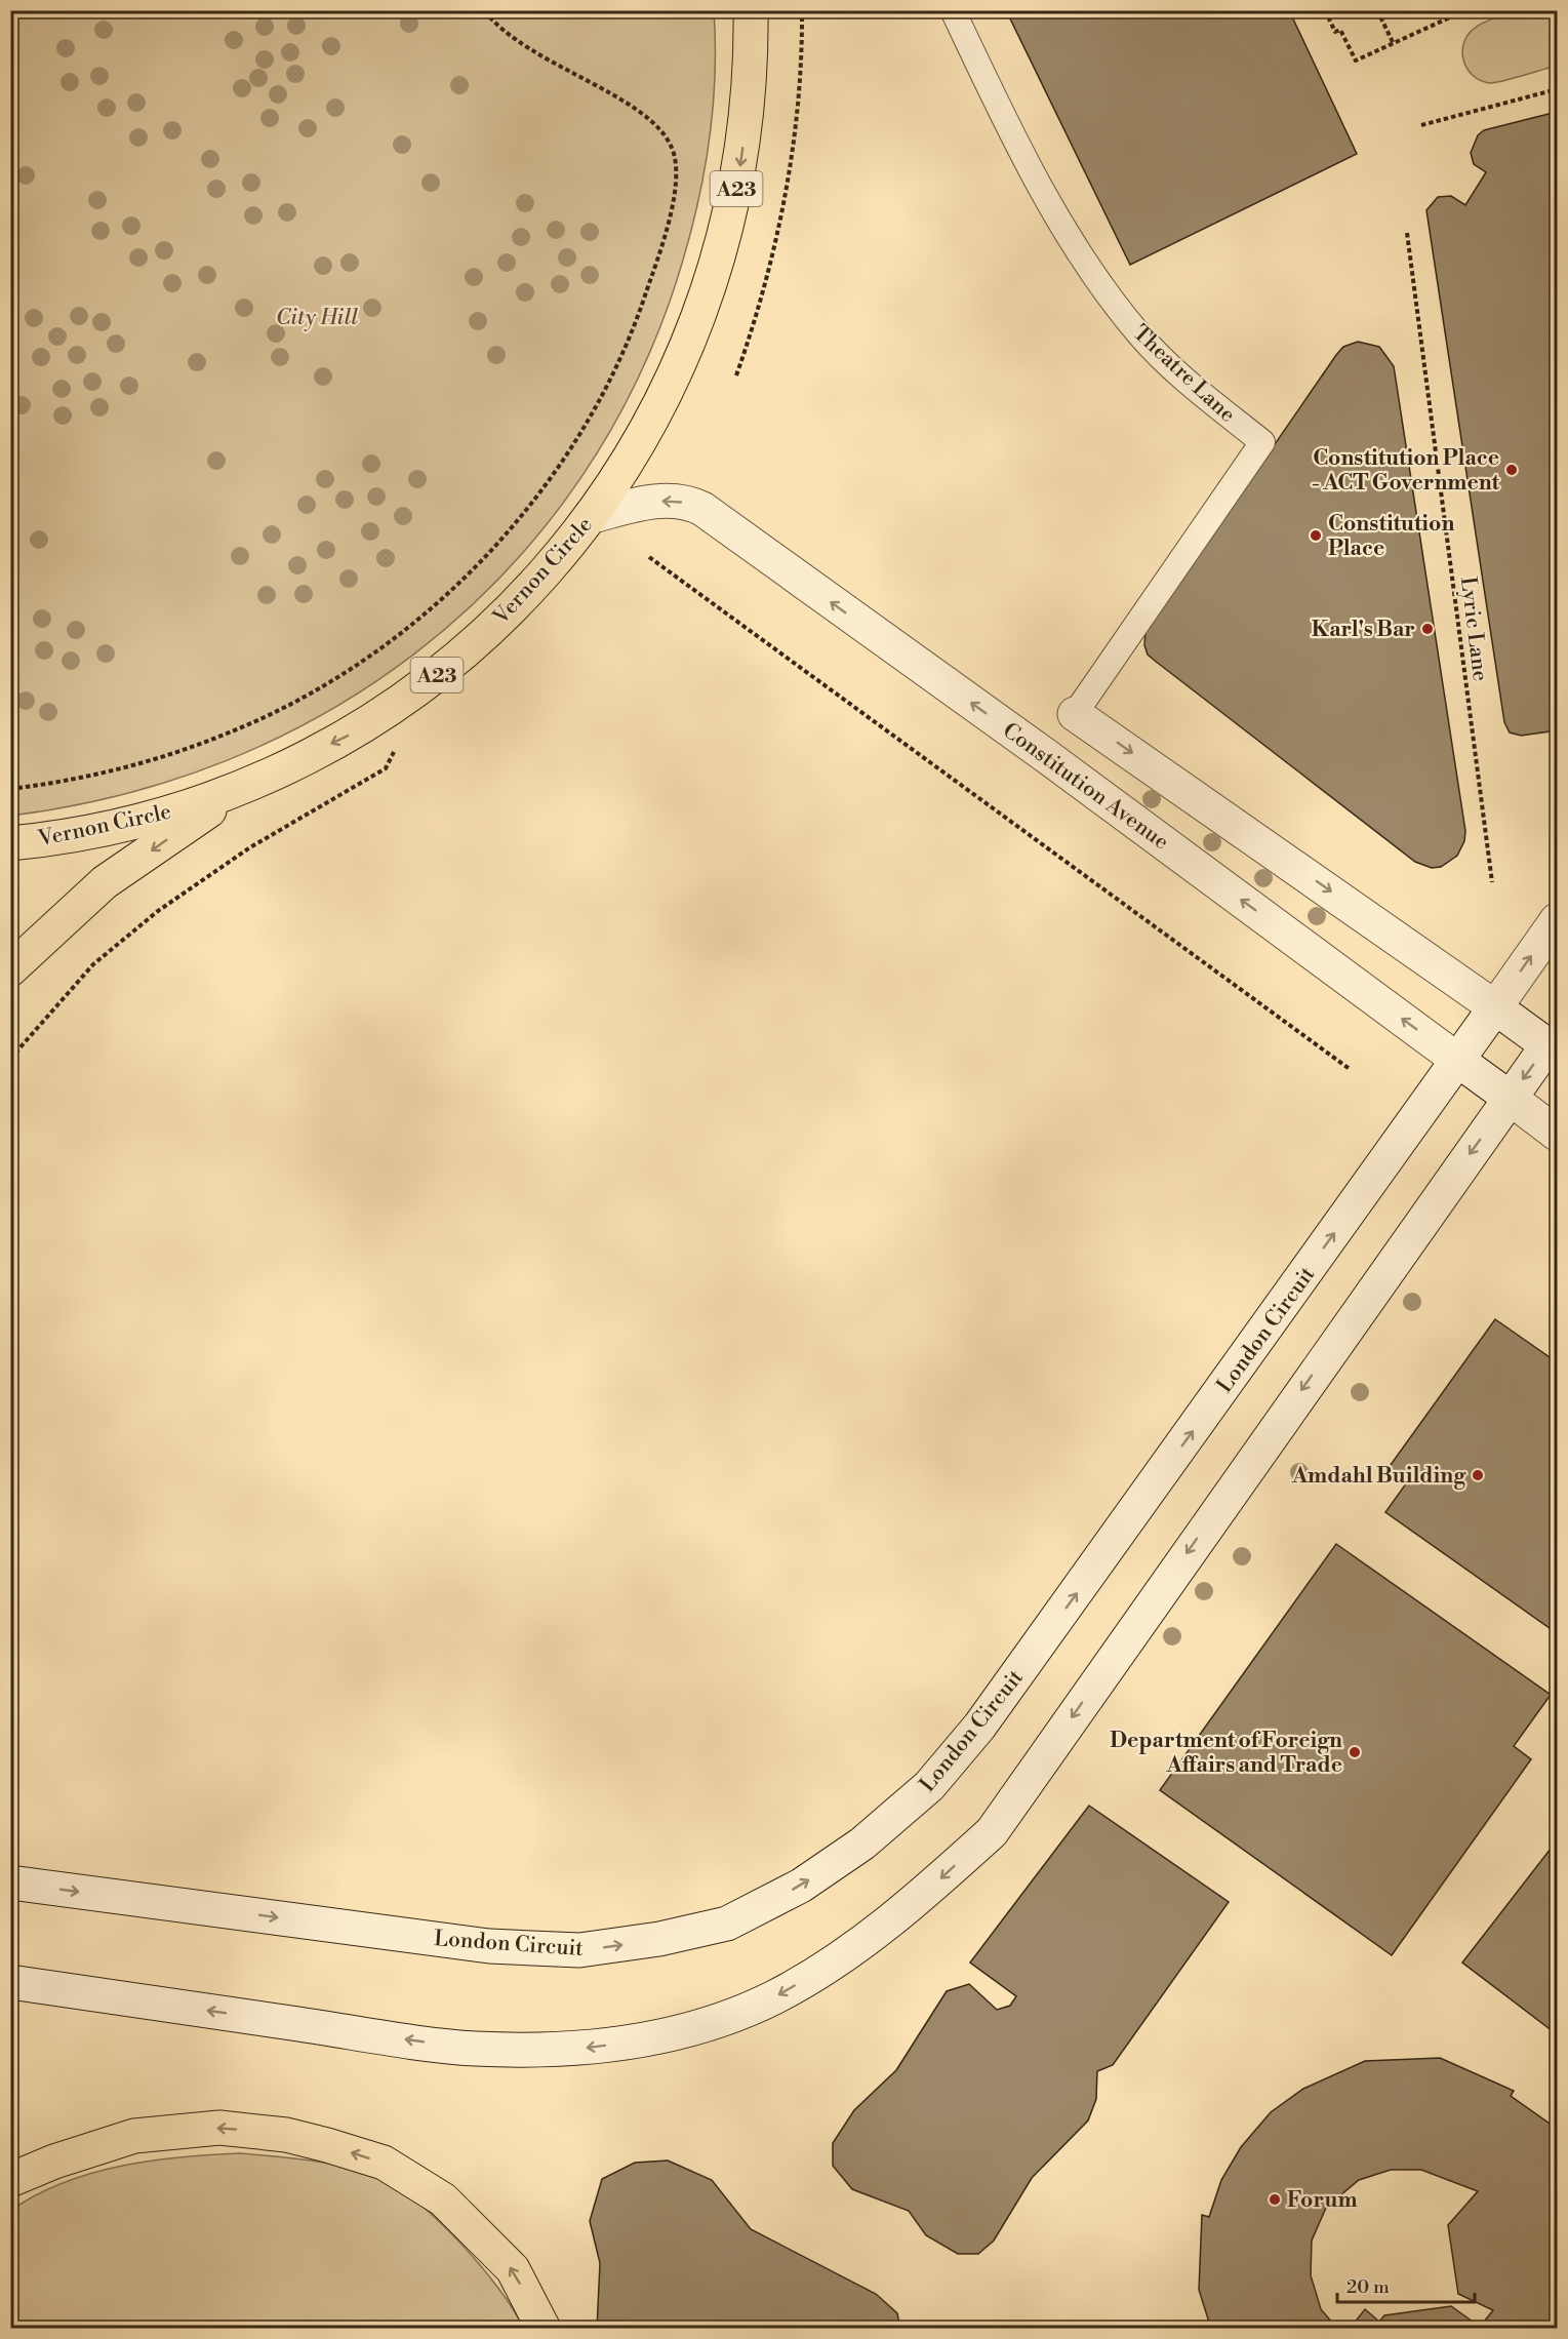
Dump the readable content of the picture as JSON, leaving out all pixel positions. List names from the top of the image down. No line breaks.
{"streets":{"highway":["A23","Vernon Circle"],"main road":["Constitution Avenue","London Circuit"],"lane":["Theatre Lane"],"path":["Lyric Lane"]},"crossings":[["A23","Vernon Circle"],["Vernon Circle","Constitution Avenue"],["Constitution Avenue","London Circuit"]],"one_way":["Vernon Circle","London Circuit"],"parks":["City Hill"],"places":["Constitution Place - ACT Government","Constitution Place","Karl's Bar","Amdahl Building","Department of Foreign Affairs and Trade","Forum"],"scale_bar":"20 m"}
